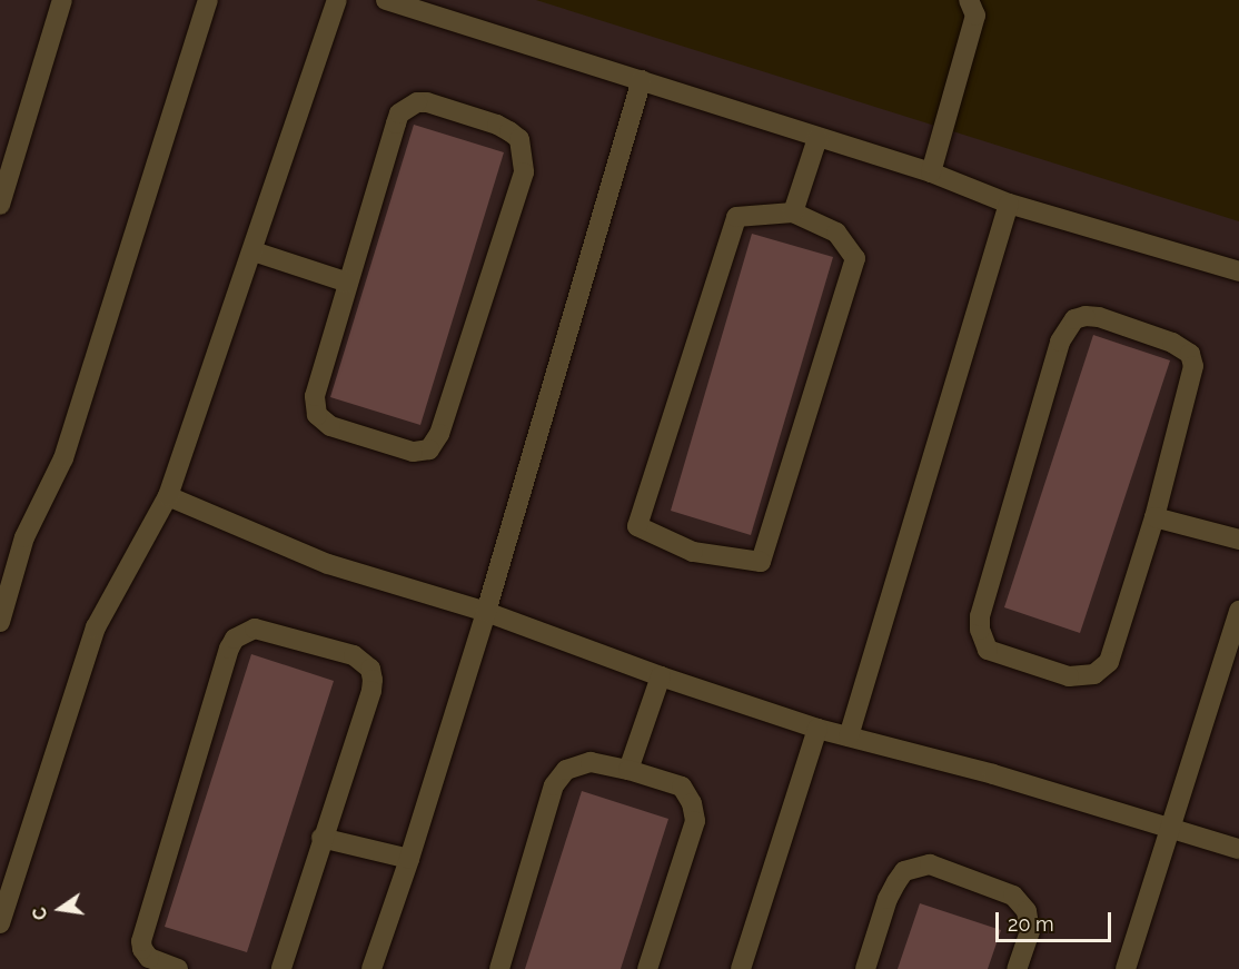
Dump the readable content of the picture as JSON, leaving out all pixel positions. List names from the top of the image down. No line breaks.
{"scale_bar":"20 m","north":"left"}
